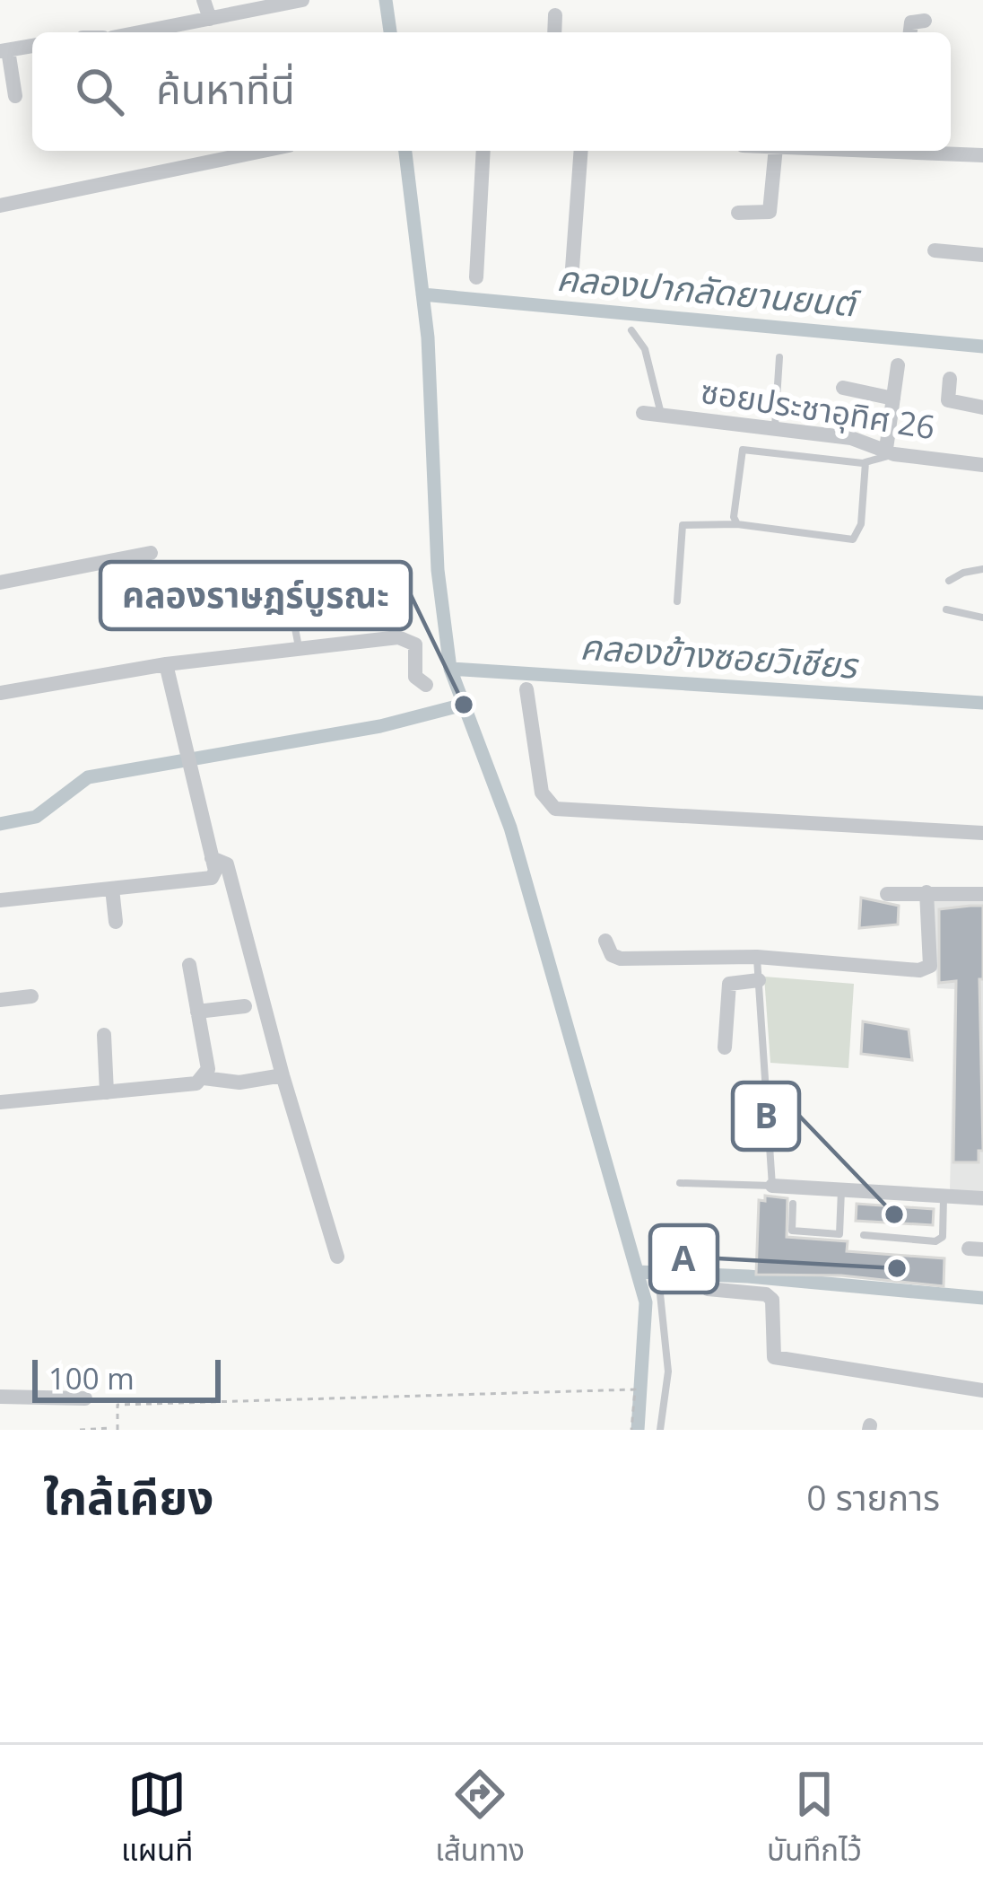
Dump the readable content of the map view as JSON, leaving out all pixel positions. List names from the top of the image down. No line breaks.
{"streets":{"street":["ซอยประชาอุทิศ 26"]},"water":["คลองปากลัดยานยนต์","คลองข้างซอยวิเชียร"],"places":["คลองราษฎร์บูรณะ","B","A"],"scale_bar":"100 m","page":{"search":"ค้นหาที่นี่","scale":"100 m","heading":["ใกล้เคียง","0 รายการ"],"nav":["แผนที่","เส้นทาง","บันทึกไว้"]}}
